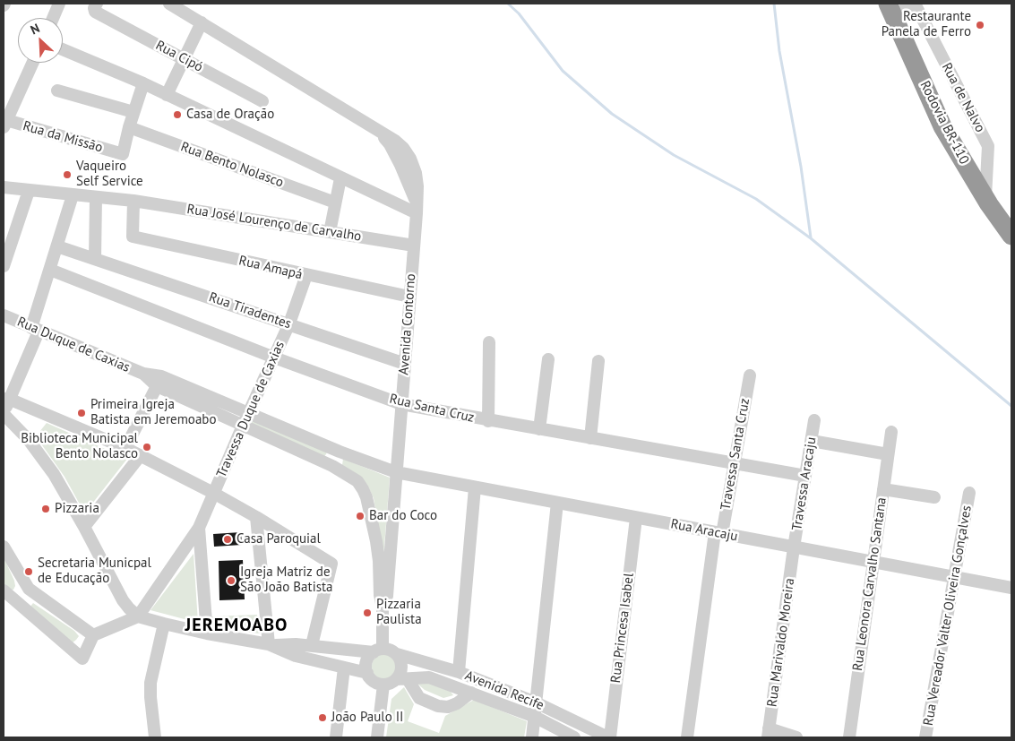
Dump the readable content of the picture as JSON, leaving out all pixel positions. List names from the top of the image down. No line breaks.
{"streets":{"highway":["Rodovia BR-110"],"street":["Rua Cipó","Rua de Nalvo","Rua da Missão","Rua Bento Nolasco","Rua José Lourenço de Carvalho","Rua Amapá","Rua Tiradentes","Avenida Contorno","Rua Duque de Caxias","Rua Santa Cruz","Travessa Duque de Caxias","Travessa Santa Cruz","Travessa Aracaju","Rua Aracaju","Rua Leonora Carvalho Santana","Rua Vereador Valter Oliveira Gonçalves","Rua Princesa Isabel","Rua Marivaldo Moreira","Avenida Recife"]},"crossings":[["Rua de Nalvo","Rodovia BR-110"],["Rua da Missão","Rua Bento Nolasco"],["Rua José Lourenço de Carvalho","Rua Amapá"],["Rua José Lourenço de Carvalho","Avenida Contorno"],["Rua Amapá","Avenida Contorno"],["Rua Amapá","Travessa Duque de Caxias"],["Rua Tiradentes","Avenida Contorno"],["Rua Tiradentes","Travessa Duque de Caxias"],["Avenida Contorno","Rua Duque de Caxias"],["Avenida Contorno","Rua Santa Cruz"],["Avenida Contorno","Rua Aracaju"],["Rua Duque de Caxias","Travessa Duque de Caxias"],["Rua Duque de Caxias","Rua Aracaju"],["Rua Santa Cruz","Travessa Duque de Caxias"],["Rua Santa Cruz","Travessa Santa Cruz"],["Rua Santa Cruz","Travessa Aracaju"],["Travessa Santa Cruz","Rua Aracaju"],["Travessa Aracaju","Rua Aracaju"],["Travessa Aracaju","Rua Marivaldo Moreira"],["Rua Aracaju","Rua Leonora Carvalho Santana"],["Rua Aracaju","Rua Vereador Valter Oliveira Gonçalves"],["Rua Aracaju","Rua Princesa Isabel"],["Rua Aracaju","Rua Marivaldo Moreira"],["Rua Princesa Isabel","Avenida Recife"]],"districts":["JEREMOABO"],"places":["Restaurante Panela de Ferro","Casa de Oração","Vaqueiro Self Service","Primeira Igreja Batista em Jeremoabo","Biblioteca Municipal Bento Nolasco","Pizzaria","Bar do Coco","Casa Paroquial","Secretaria Municpal de Educação","Igreja Matriz de São João Batista","Pizzaria Paulista","João Paulo II"],"north":"top left"}
